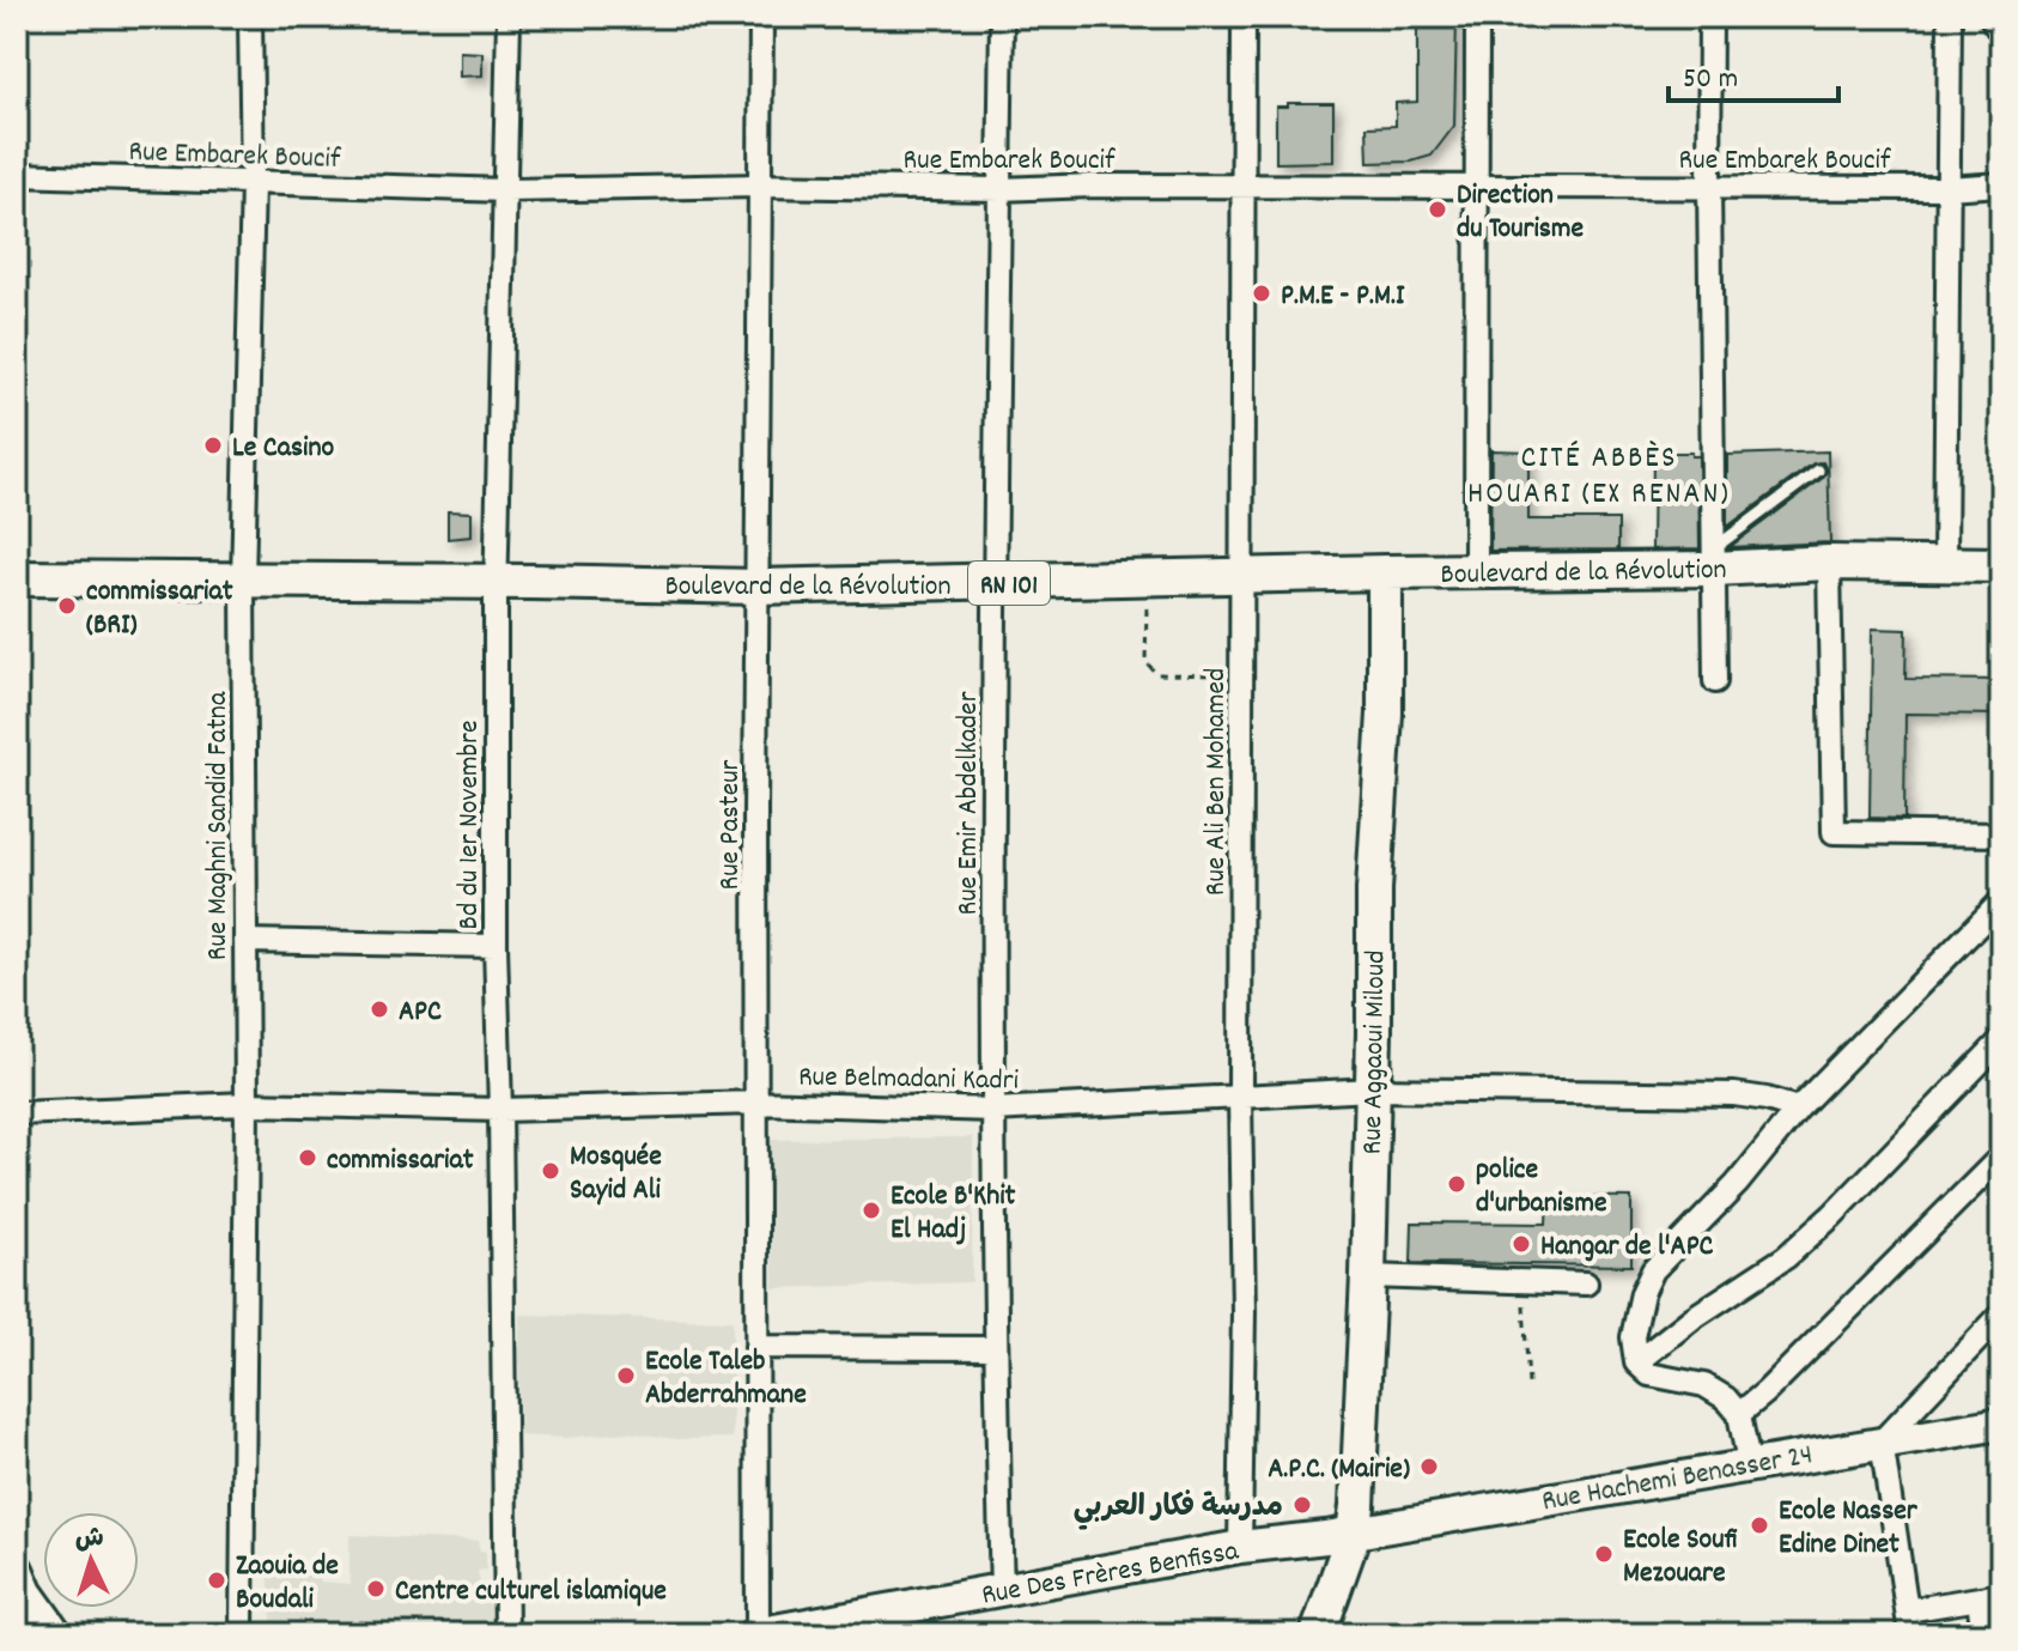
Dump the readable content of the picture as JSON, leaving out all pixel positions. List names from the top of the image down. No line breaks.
{"streets":{"main road":["Boulevard de la Révolution","RN 101","Rue Aggaoui Miloud","Rue Hachemi Benasser 24","Rue Des Frères Benfissa"],"street":["Rue Embarek Boucif","Rue Ali Ben Mohamed","Rue Emir Abdelkader","Bd du 1er Novembre","Rue Pasteur","Rue Maghni Sandid Fatna","Rue Belmadani Kadri"]},"crossings":[["Rue Embarek Boucif","Rue Ali Ben Mohamed"],["Rue Embarek Boucif","Rue Emir Abdelkader"],["Rue Embarek Boucif","Bd du 1er Novembre"],["Rue Embarek Boucif","Rue Pasteur"],["Rue Embarek Boucif","Rue Maghni Sandid Fatna"],["Boulevard de la Révolution","Rue Ali Ben Mohamed"],["Boulevard de la Révolution","Rue Emir Abdelkader"],["Boulevard de la Révolution","Bd du 1er Novembre"],["Boulevard de la Révolution","Rue Pasteur"],["Boulevard de la Révolution","Rue Maghni Sandid Fatna"],["Boulevard de la Révolution","Rue Aggaoui Miloud"],["Rue Ali Ben Mohamed","Rue Belmadani Kadri"],["Rue Ali Ben Mohamed","Rue Des Frères Benfissa"],["Rue Emir Abdelkader","Rue Belmadani Kadri"],["Rue Emir Abdelkader","Rue Des Frères Benfissa"],["Bd du 1er Novembre","Rue Belmadani Kadri"],["Rue Pasteur","Rue Belmadani Kadri"],["Rue Pasteur","Rue Des Frères Benfissa"],["Rue Maghni Sandid Fatna","Rue Belmadani Kadri"],["Rue Aggaoui Miloud","Rue Belmadani Kadri"],["Rue Aggaoui Miloud","Rue Hachemi Benasser 24"],["Rue Aggaoui Miloud","Rue Des Frères Benfissa"],["Rue Hachemi Benasser 24","Rue Des Frères Benfissa"]],"districts":["CITÉ ABBÈS HOUARI (EX RENAN)"],"places":["Direction du Tourisme","P.M.E - P.M.I","Le Casino","commissariat (BRI)","APC","commissariat","Mosquée Sayid Ali","police d'urbanisme","Ecole B'Khit El Hadj","Hangar de l'APC","Ecole Taleb Abderrahmane","A.P.C. (Mairie)","مدرسة فكار العربي","Ecole Nasser Edine Dinet","Ecole Soufi Mezouare","Zaouia de Boudali","Centre culturel islamique"],"scale_bar":"50 m","north":"top"}
